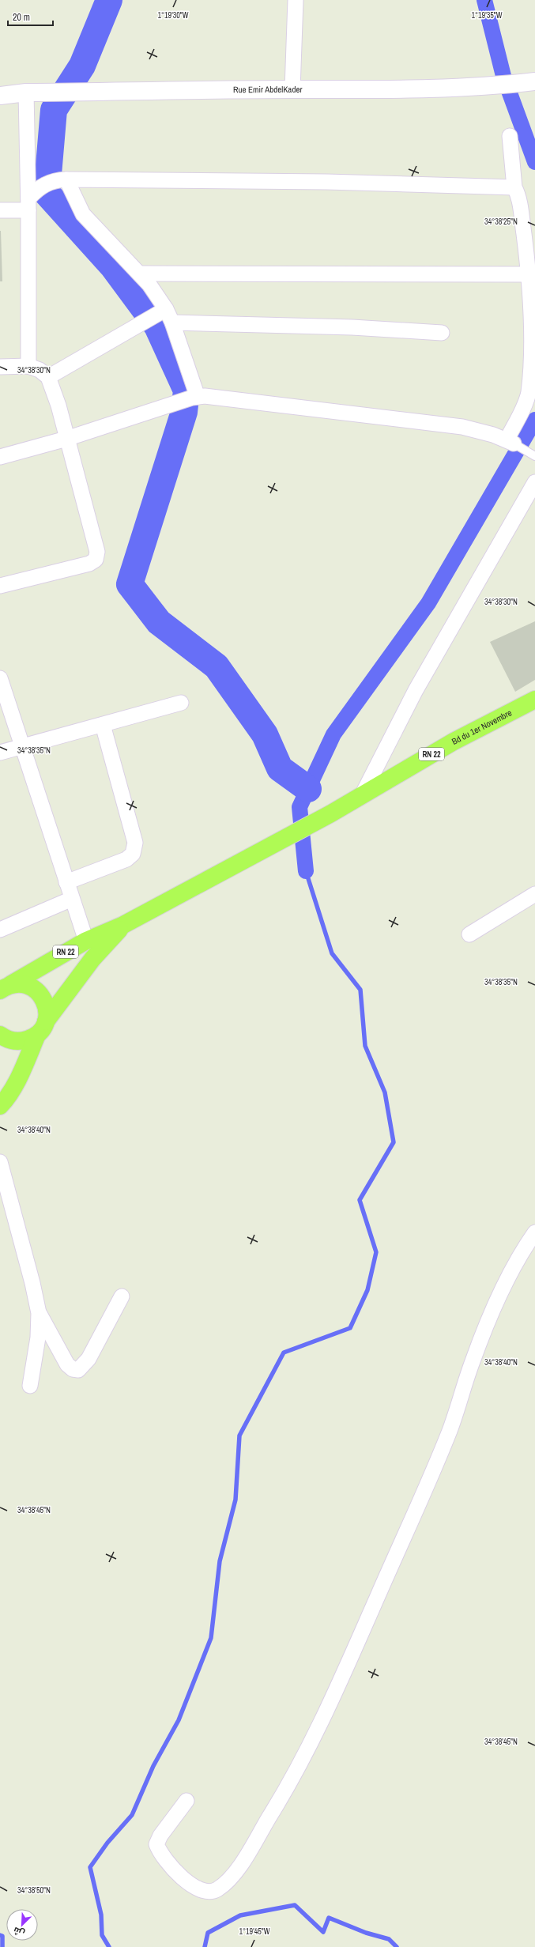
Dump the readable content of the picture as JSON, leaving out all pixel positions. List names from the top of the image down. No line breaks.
{"streets":{"main road":["Rue Emir AbdelKader","Bd du 1er Novembre","RN 22"]},"crossings":[["Bd du 1er Novembre","RN 22"]],"scale_bar":"20 m","north":"bottom left","coordinates":["1°19'35\"W","1°19'30\"W","34°38'25\"N","34°38'30\"N","34°38'35\"N","34°38'40\"N","34°38'45\"N","34°38'50\"N","1°19'45\"W"]}
